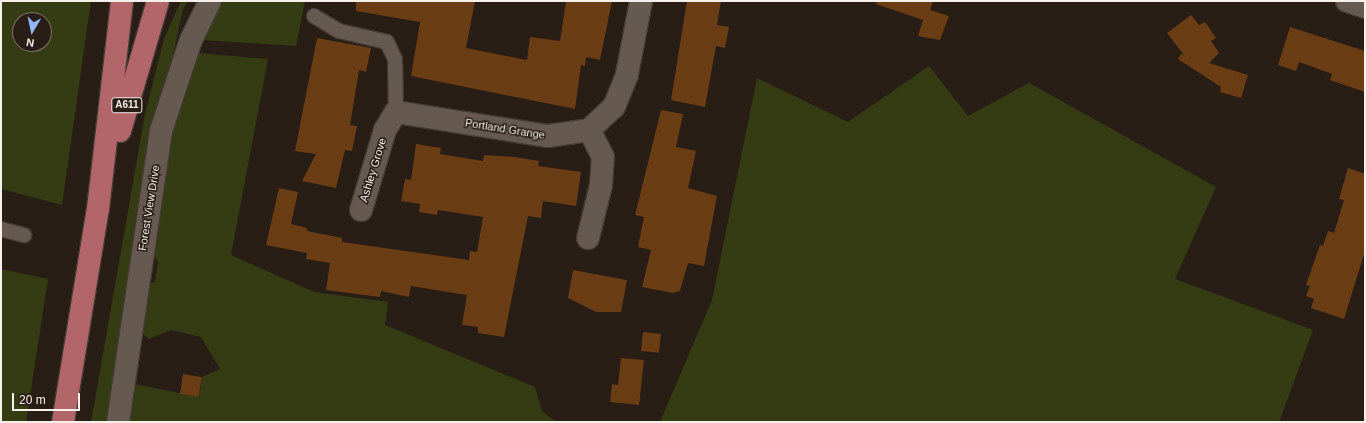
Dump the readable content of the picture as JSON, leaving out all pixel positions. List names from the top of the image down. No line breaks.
{"streets":{"main road":["A611"],"street":["Portland Grange","Ashley Grove","Forest View Drive"]},"crossings":[["Portland Grange","Ashley Grove"]],"scale_bar":"20 m","north":"bottom"}
